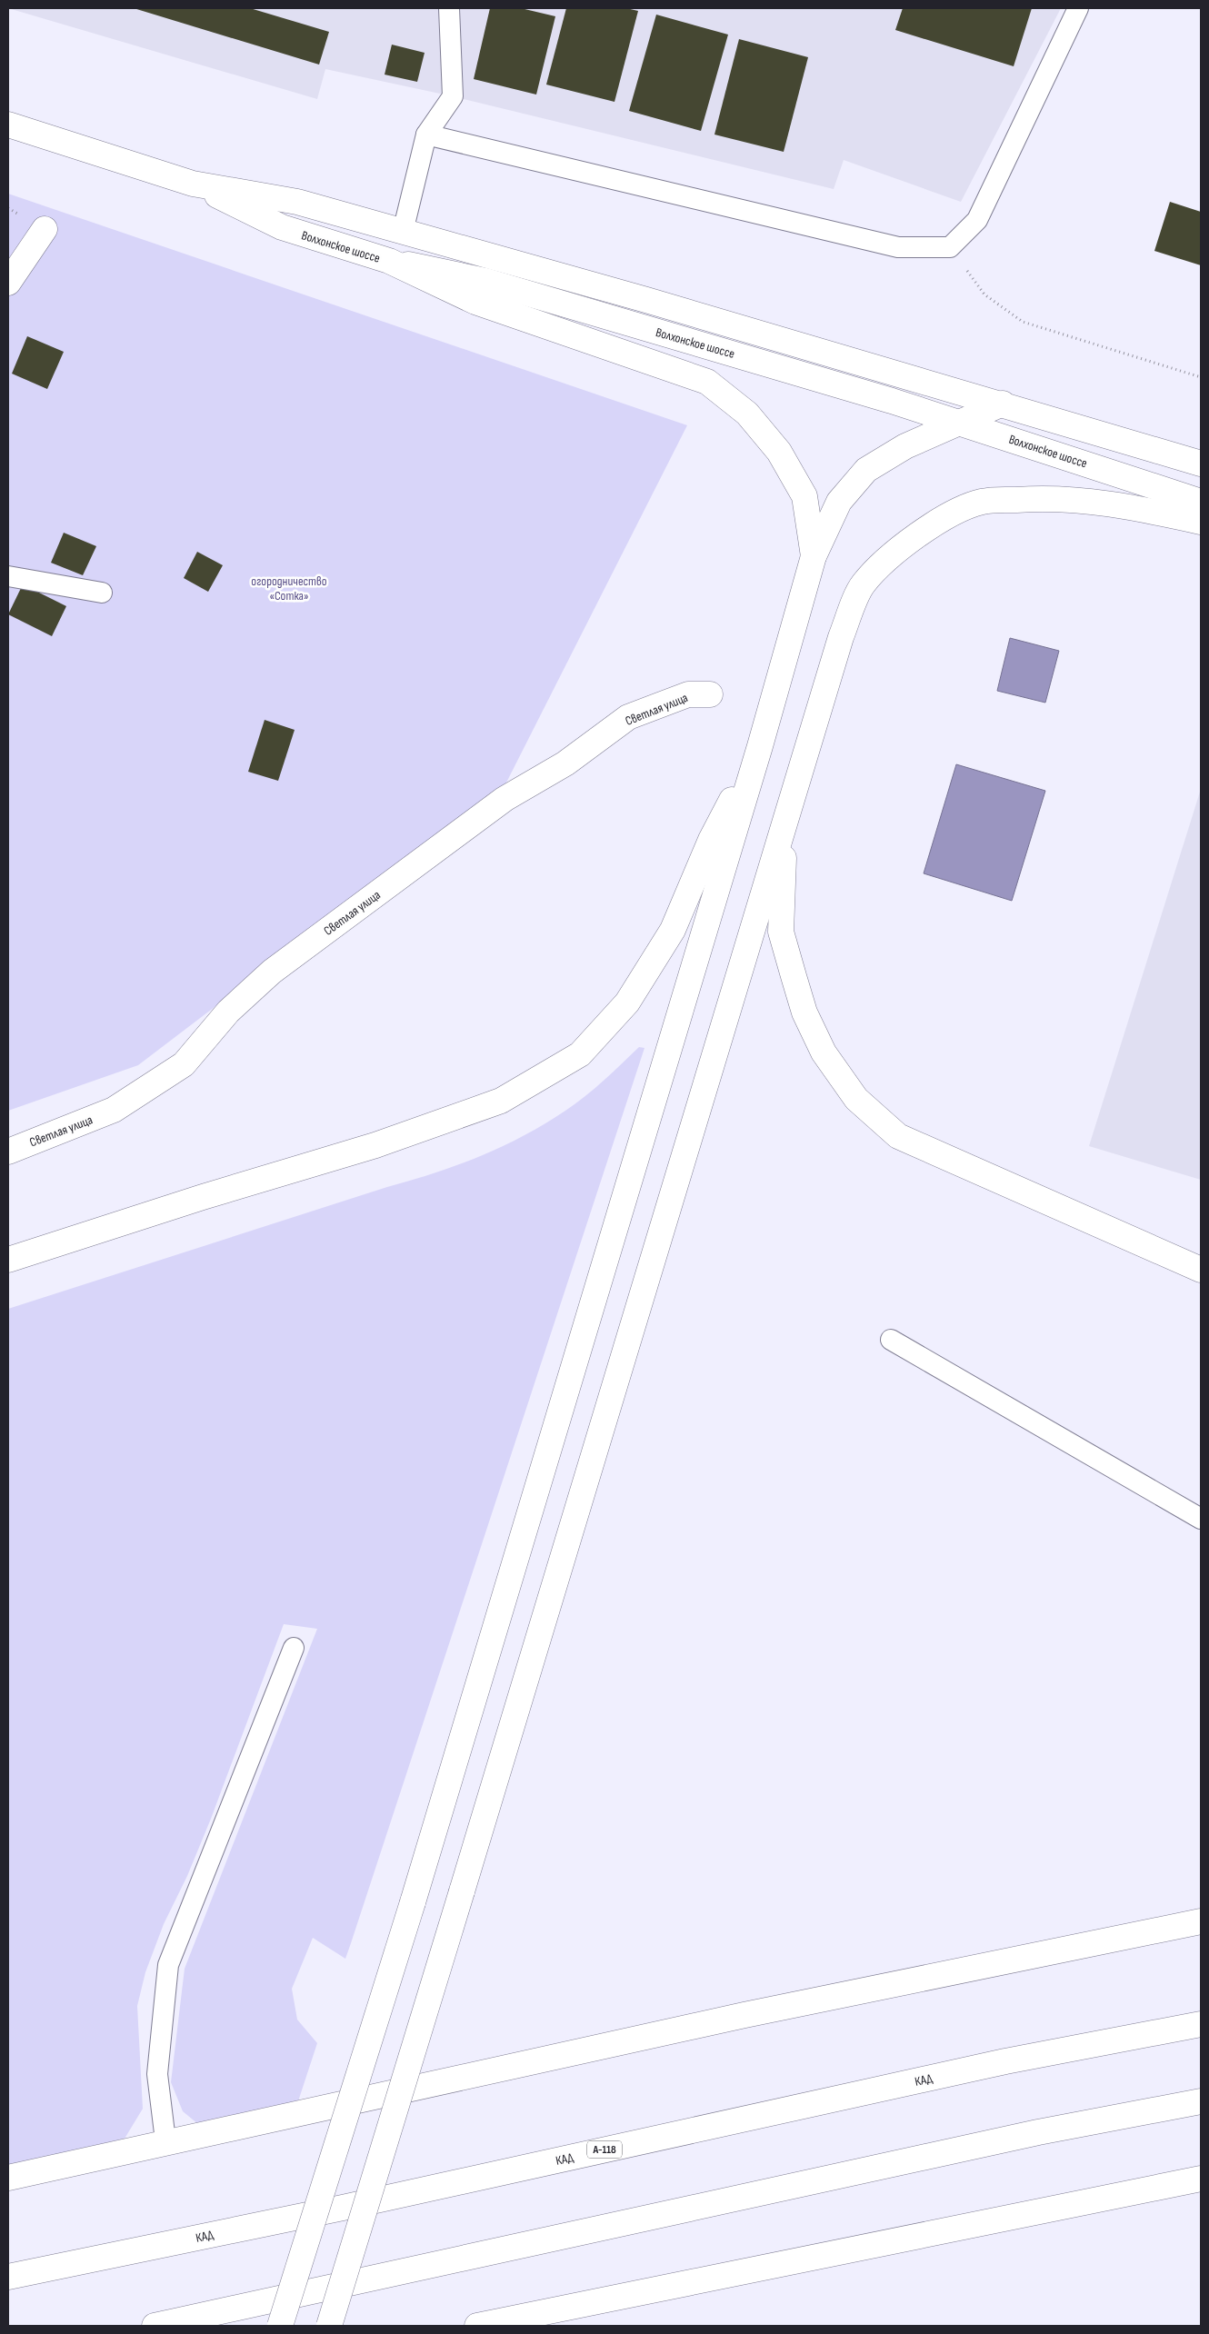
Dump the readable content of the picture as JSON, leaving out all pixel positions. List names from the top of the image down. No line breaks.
{"streets":{"main road":["Волхонское шоссе","Светлая улица","КАД","А-118"]},"parks":["огородничество «Сотка»"]}
